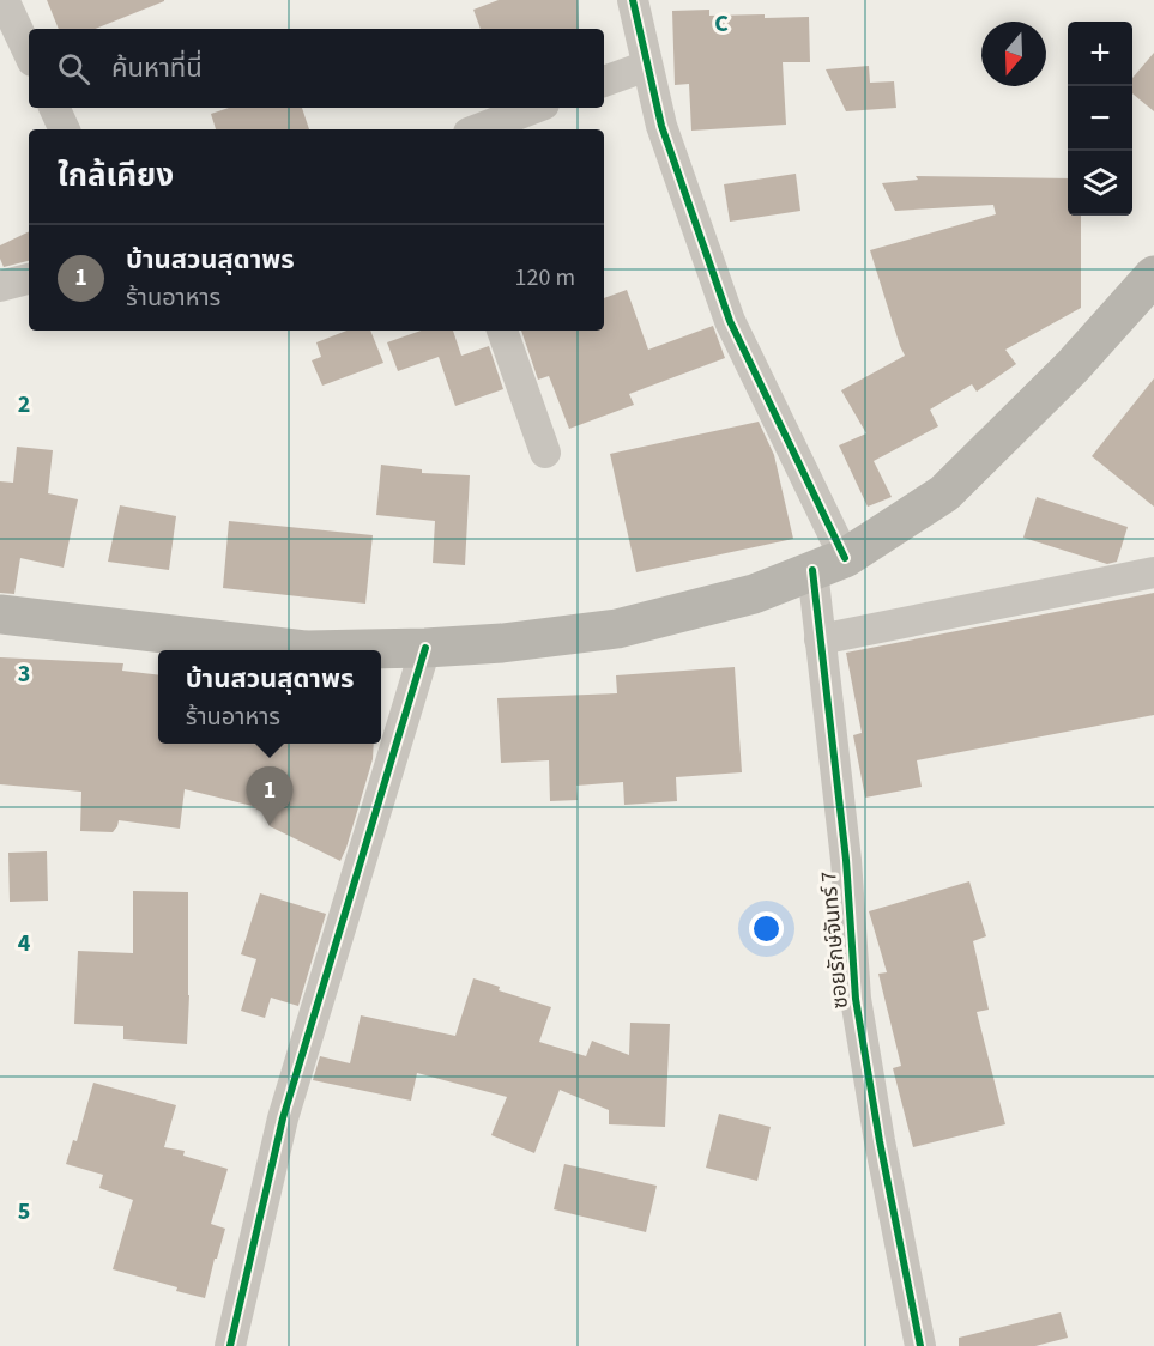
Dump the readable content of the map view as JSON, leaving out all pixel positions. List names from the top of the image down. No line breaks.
{"streets":{"street":["ซอยรักษ์จันทร์ 7"]},"north":"bottom","page":{"map_buttons":["+","−"],"search":"ค้นหาที่นี่","heading":"ใกล้เคียง","list":[{"mark":"1","name":"บ้านสวนสุดาพร","note":"ร้านอาหาร","value":"120 m"}],"popup":["บ้านสวนสุดาพร","ร้านอาหาร"],"pins":"1"},"grid":{"columns":["C"],"rows":["2","3","4","5"]}}
